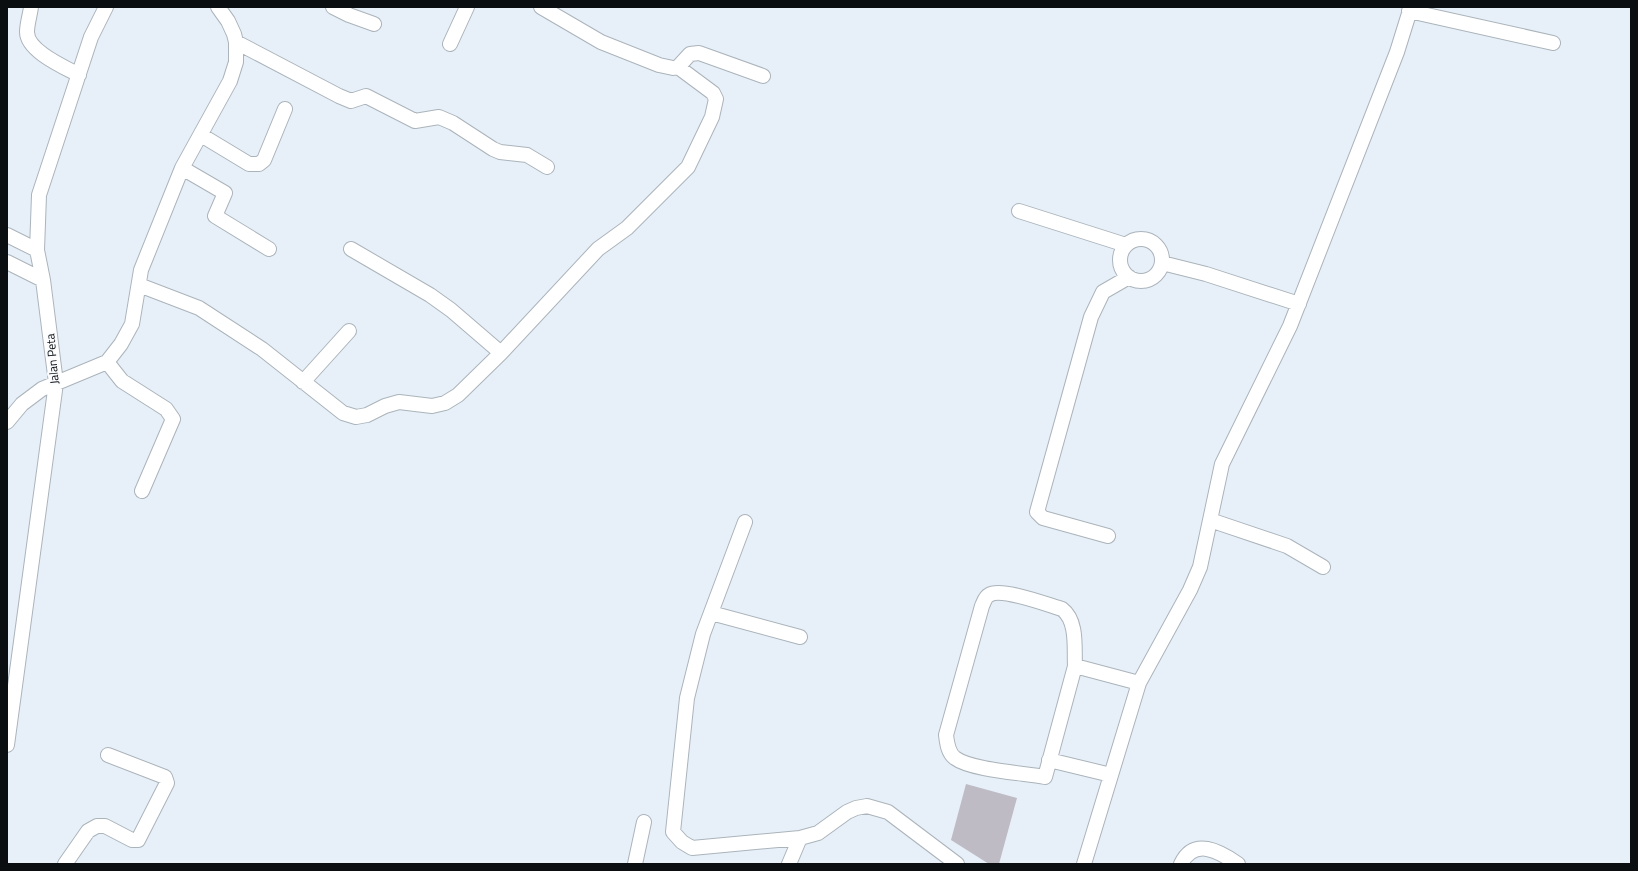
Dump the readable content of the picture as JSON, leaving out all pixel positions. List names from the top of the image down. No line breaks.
{"streets":{"street":["Jalan Peta"]}}
